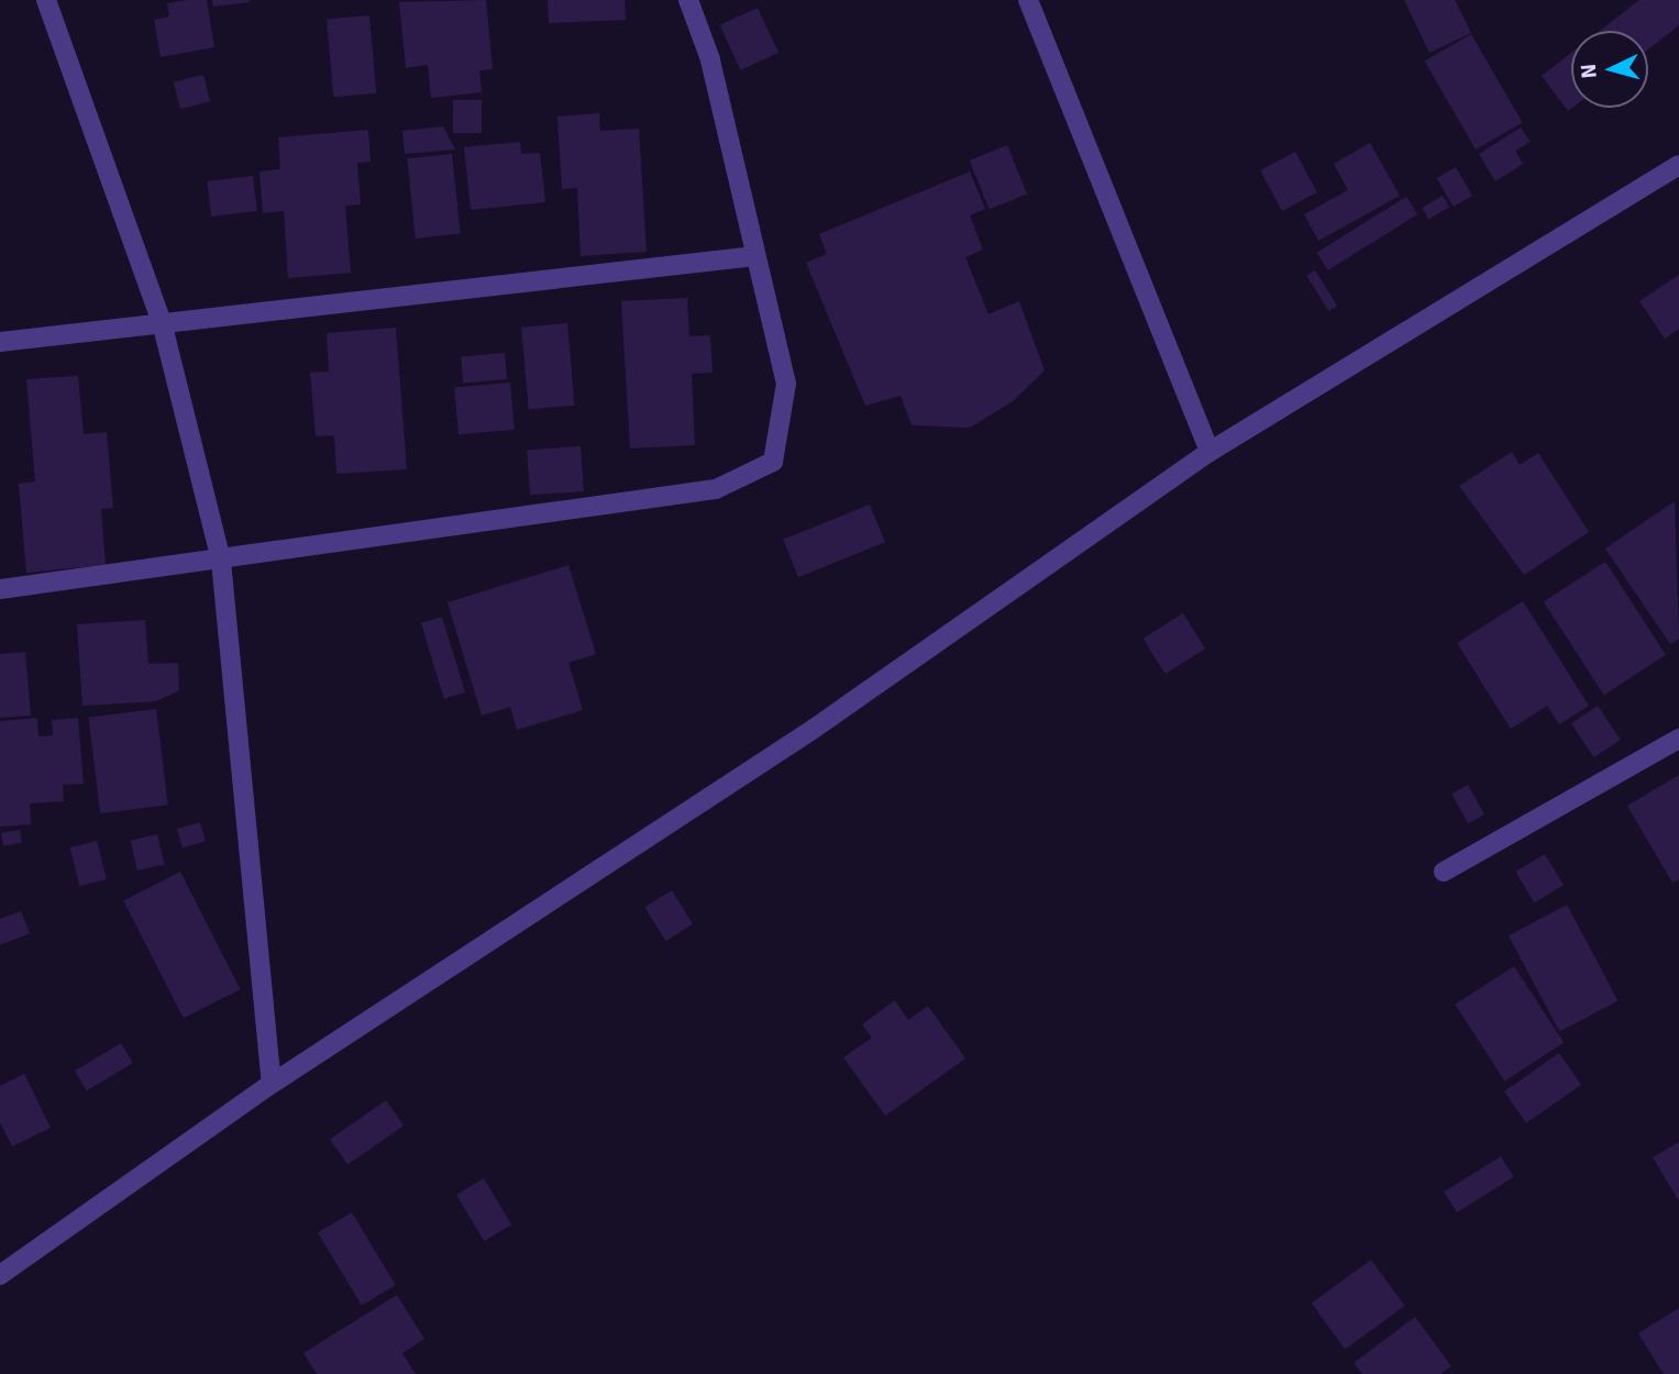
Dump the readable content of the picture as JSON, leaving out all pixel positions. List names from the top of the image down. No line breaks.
{"north":"left"}
